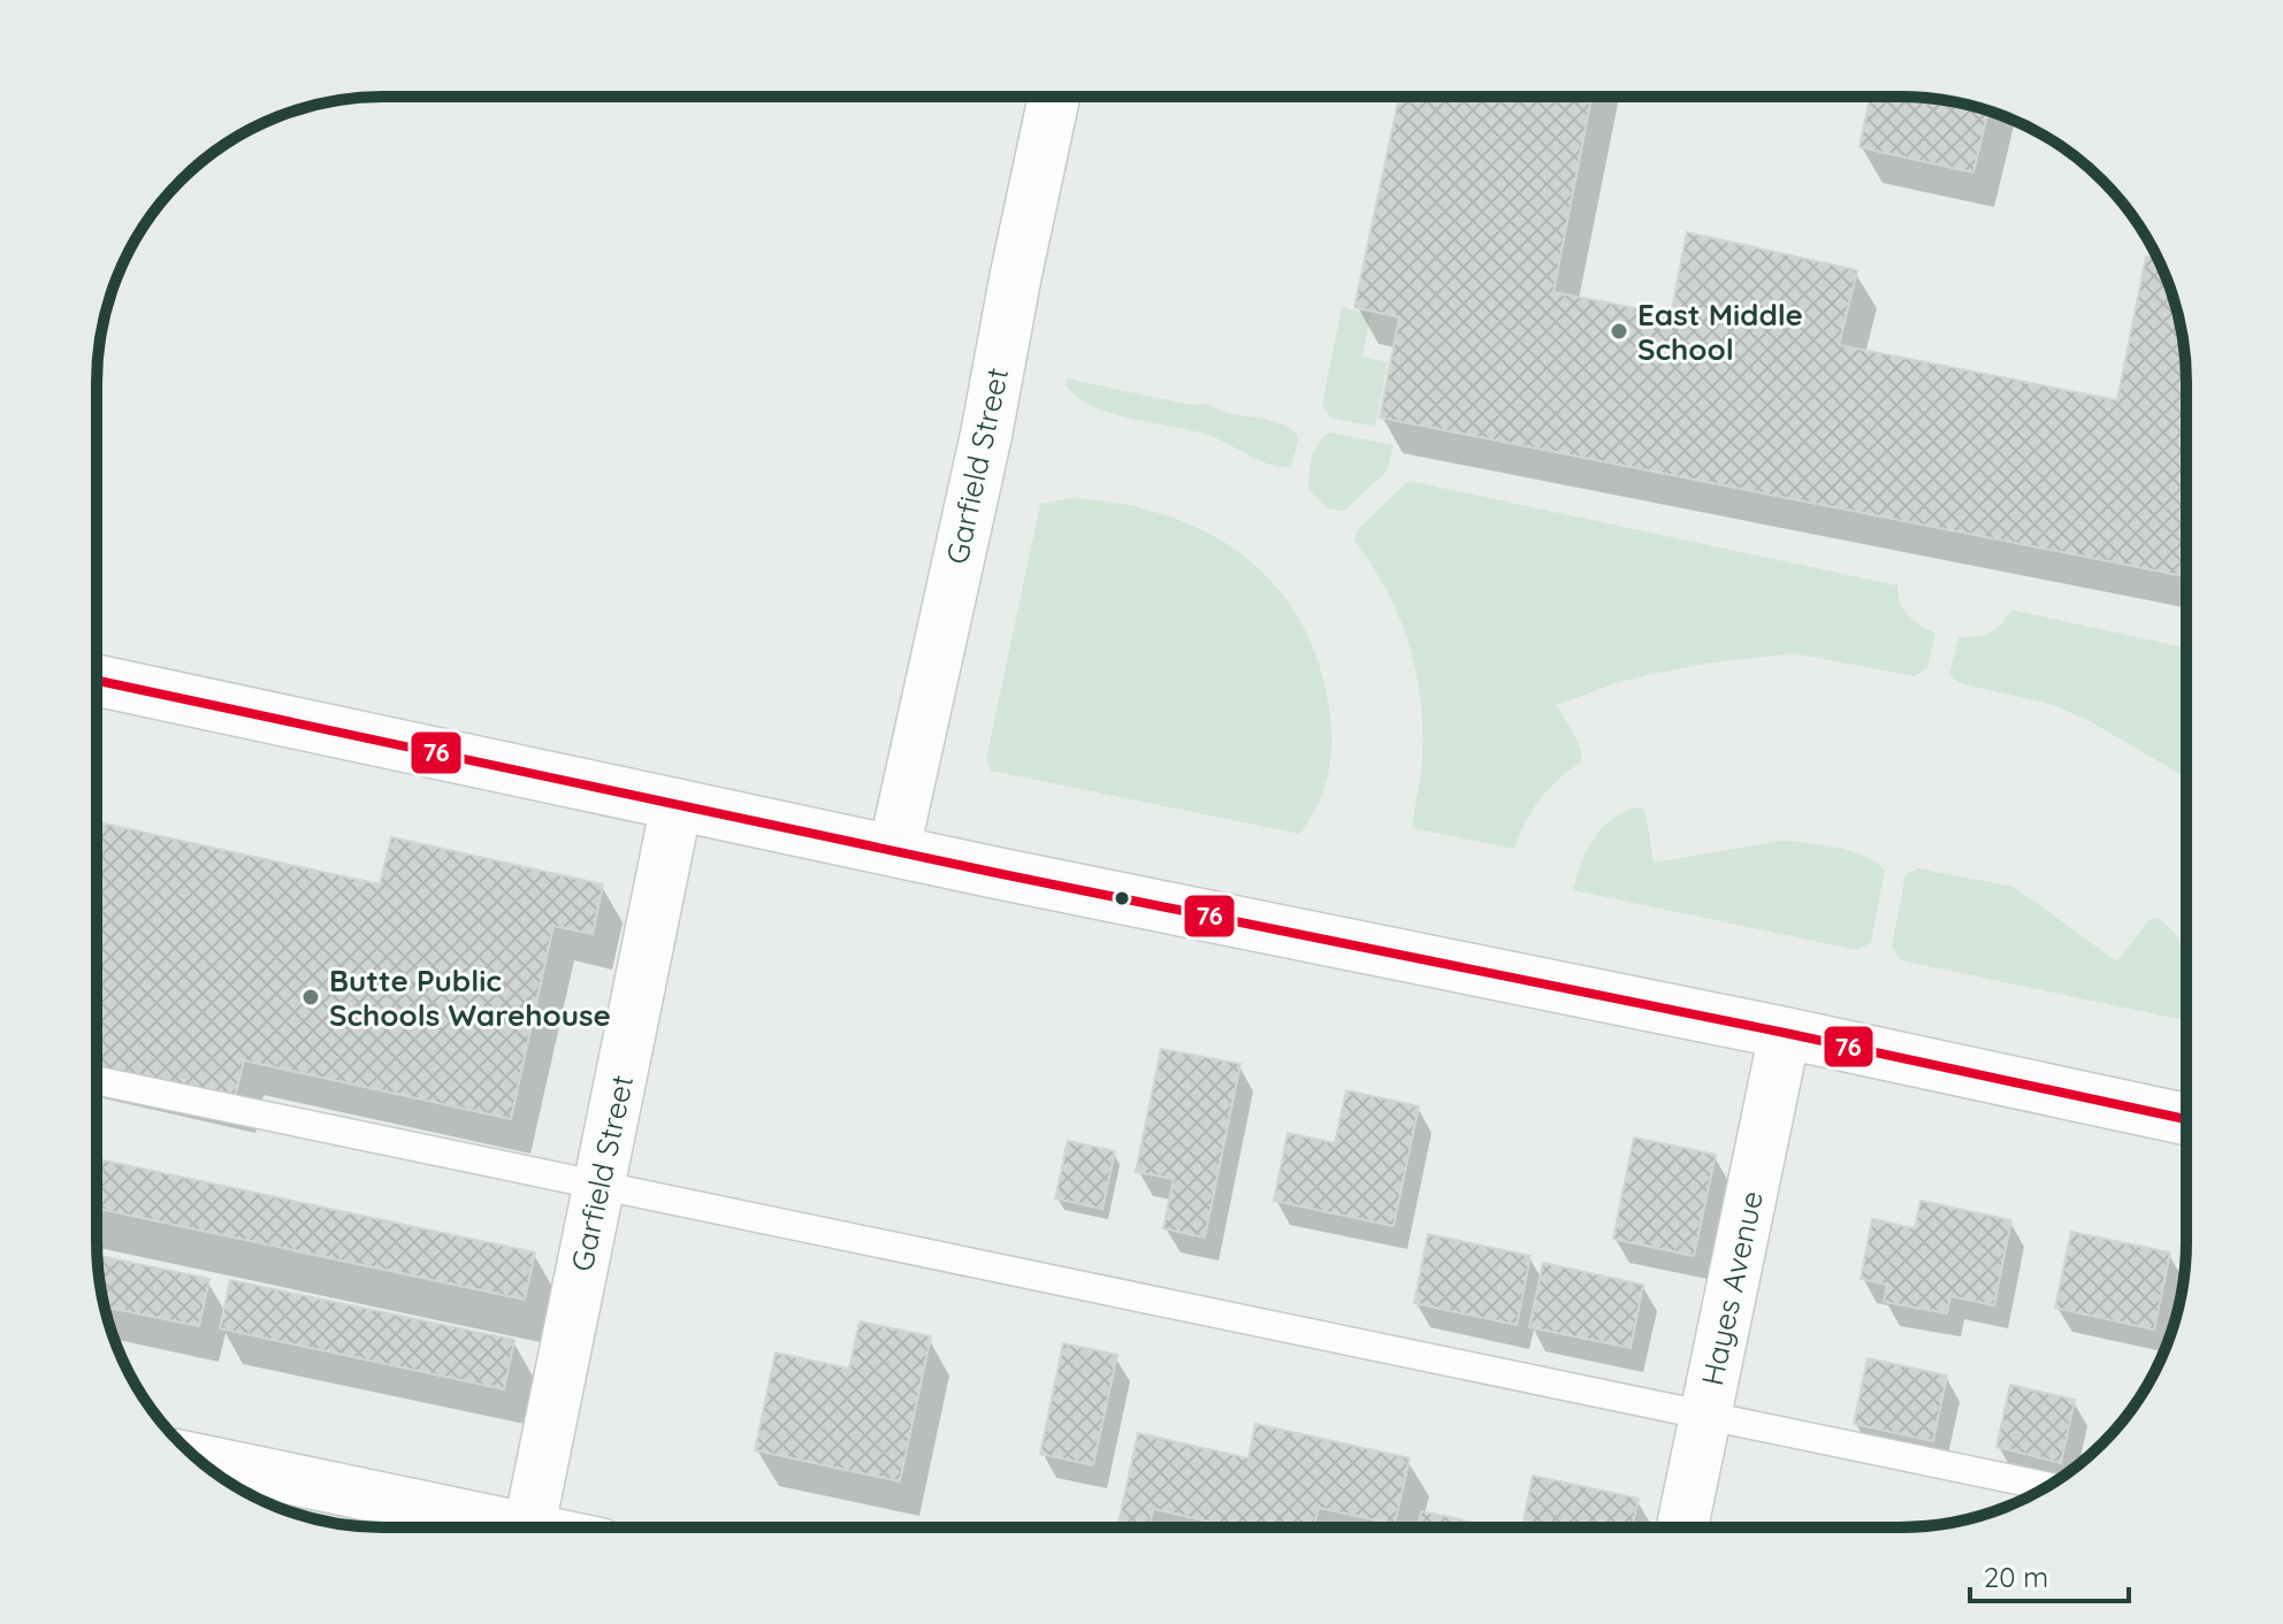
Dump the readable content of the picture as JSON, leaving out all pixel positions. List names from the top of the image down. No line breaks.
{"streets":{"street":["Garfield Street","Hayes Avenue"]},"places":["East Middle School","Butte Public Schools Warehouse"],"lines":["transit line 76"],"scale_bar":"20 m"}
